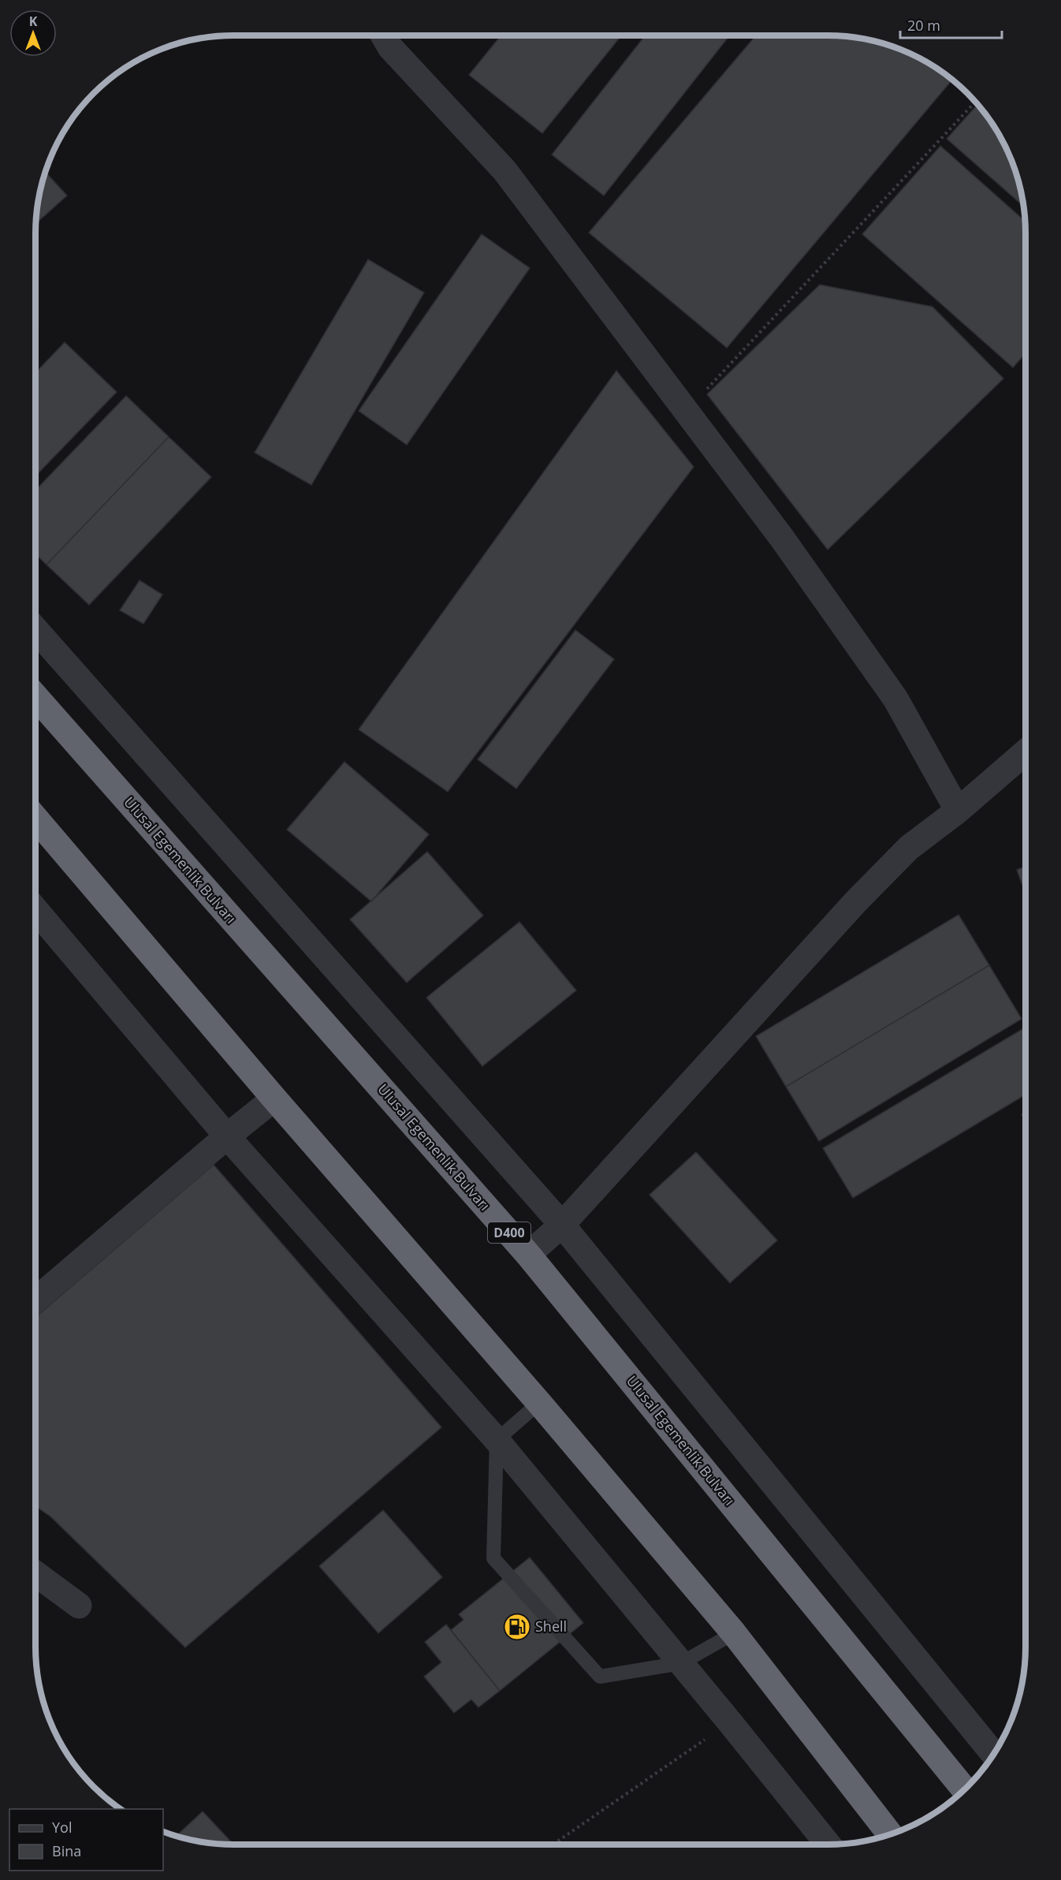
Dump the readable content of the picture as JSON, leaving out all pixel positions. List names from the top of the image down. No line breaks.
{"streets":{"highway":["Ulusal Egemenlik Bulvarı","D400"]},"places":{"fuel station":["Shell"]},"legend":["Yol","Bina"],"scale_bar":"20 m","north":"top"}
